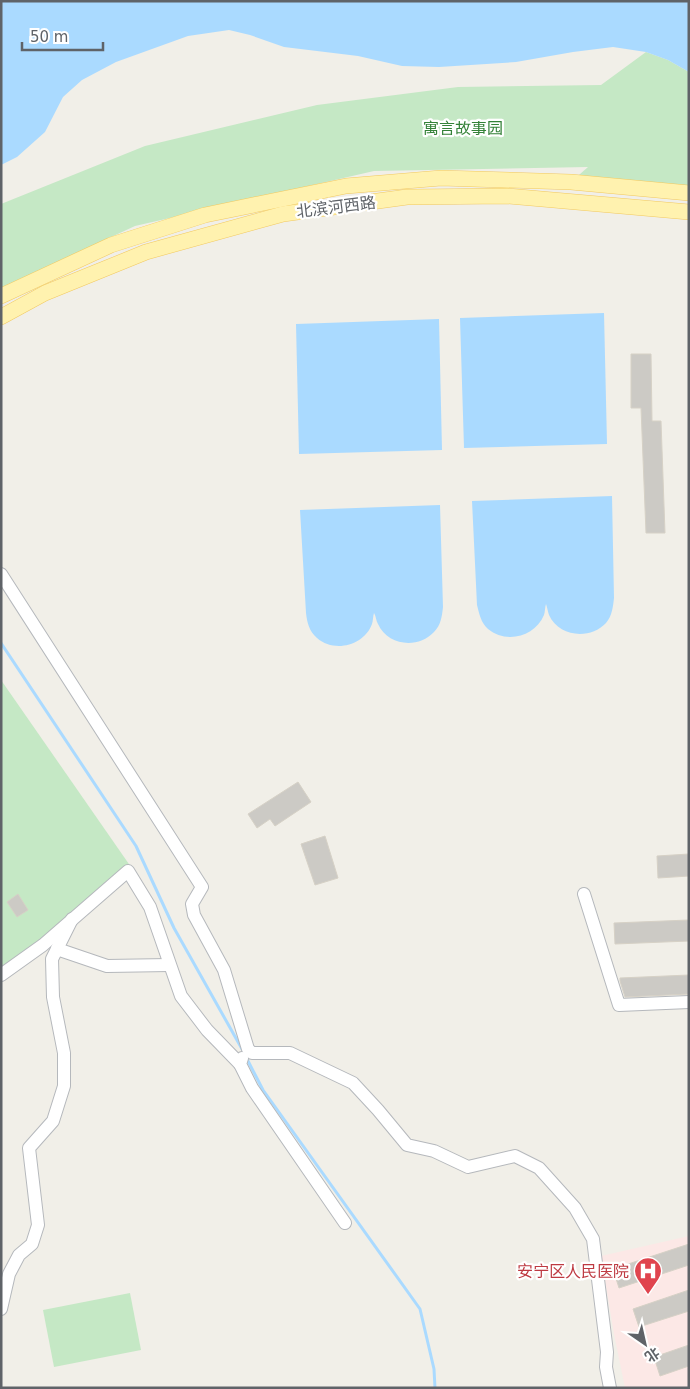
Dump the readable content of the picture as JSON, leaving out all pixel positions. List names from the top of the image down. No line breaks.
{"streets":{"main road":["北滨河西路"]},"parks":["寓言故事园"],"places":{"hospital":["安宁区人民医院"]},"scale_bar":"50 m","north":"bottom right"}
